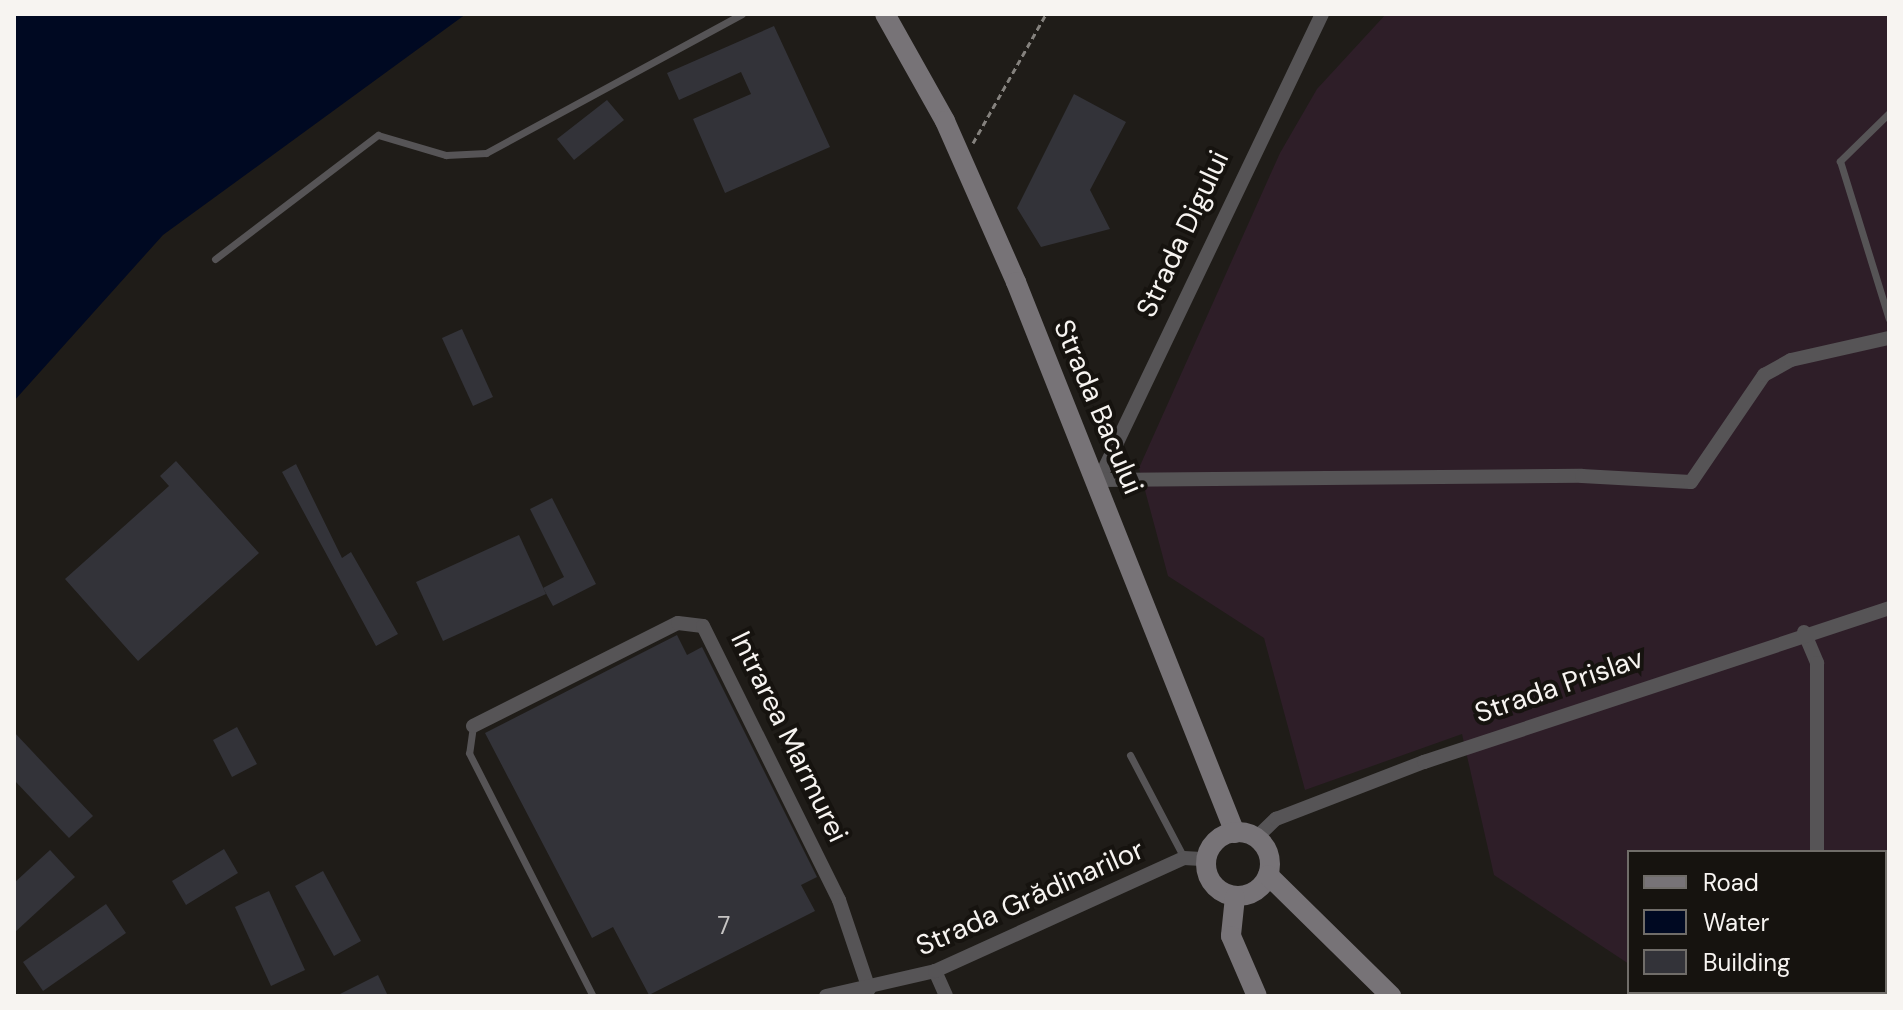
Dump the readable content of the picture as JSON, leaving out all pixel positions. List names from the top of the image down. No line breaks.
{"streets":{"street":["Strada Digului","Strada Bacului","Strada Prislav","Intrarea Marmurei","Strada Grădinarilor"]},"crossings":[["Strada Digului","Strada Bacului"],["Strada Bacului","Strada Prislav"],["Strada Bacului","Strada Grădinarilor"],["Strada Prislav","Strada Grădinarilor"],["Intrarea Marmurei","Strada Grădinarilor"]],"house_numbers":["7"],"legend":["Road","Water","Building"]}
